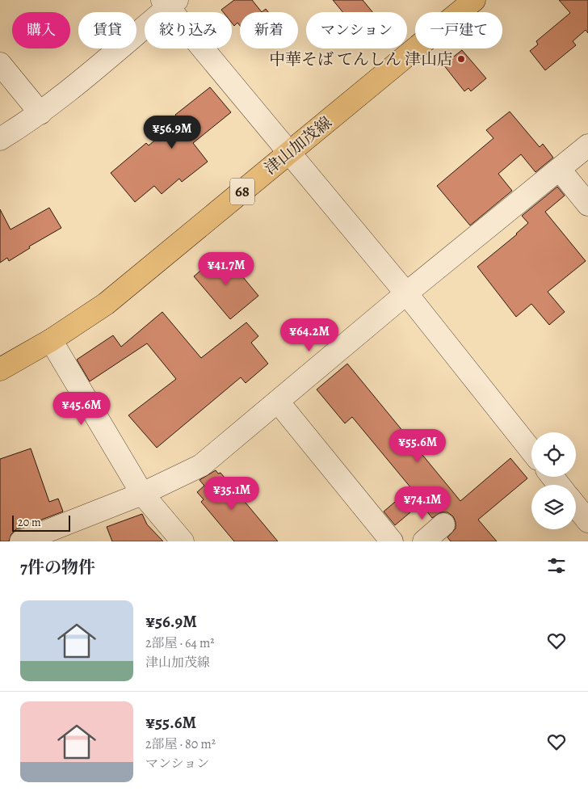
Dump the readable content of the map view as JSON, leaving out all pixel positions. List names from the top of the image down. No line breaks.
{"streets":{"main road":["津山加茂線","68"]},"places":["中華そば てんしん 津山店"],"scale_bar":"20 m","page":{"chip":["購入","賃貸","絞り込み","新着","マンション","一戸建て"],"price":["¥56.9M","¥41.7M","¥64.2M","¥45.6M","¥55.6M","¥35.1M","¥74.1M"],"scale":"20 m","heading":"7件の物件","list":[{"name":"¥56.9M","note":"2部屋 · 64 m² · 津山加茂線"},{"name":"¥55.6M","note":"2部屋 · 80 m² · マンション"}]}}
